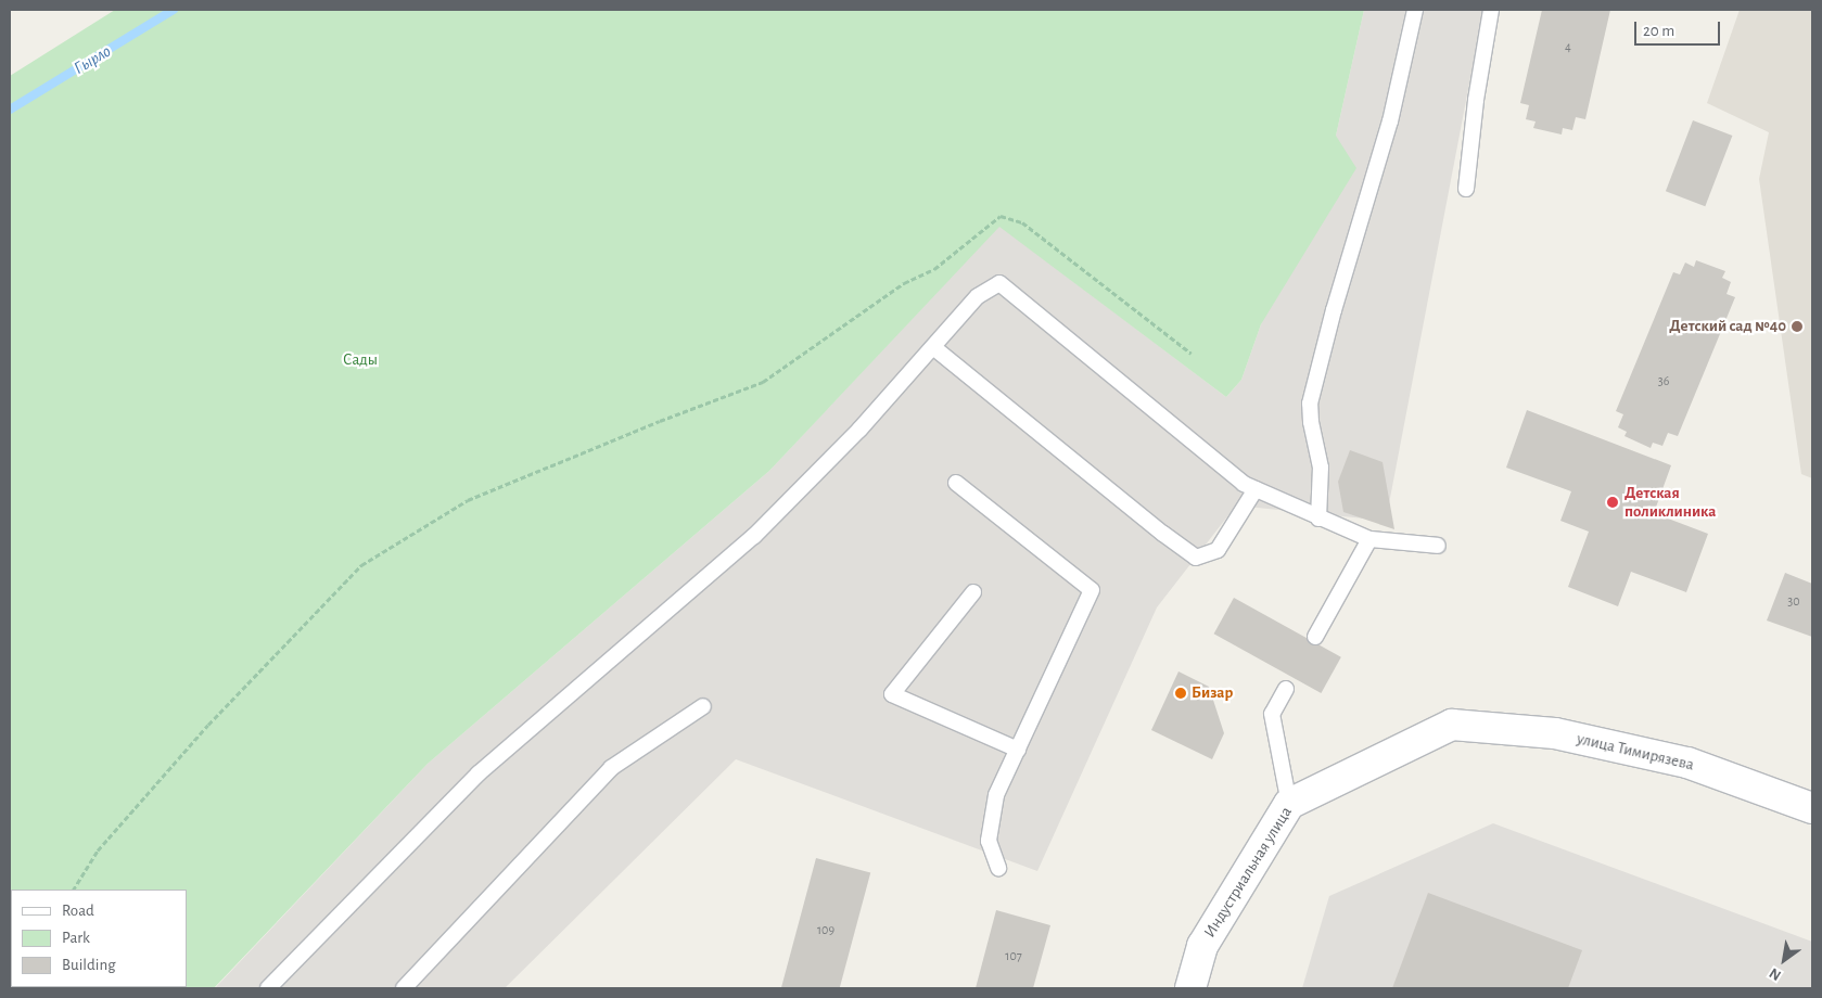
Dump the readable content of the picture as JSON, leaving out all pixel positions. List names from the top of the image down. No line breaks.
{"streets":{"street":["улица Тимирязева","Индустриальная улица"]},"crossings":[["улица Тимирязева","Индустриальная улица"]],"water":["Гырло"],"parks":["Сады"],"places":["Детский сад №40","Детская поликлиника","Бизар"],"house_numbers":["4","36","30","109","107"],"legend":["Road","Park","Building"],"scale_bar":"20 m","north":"bottom left"}
